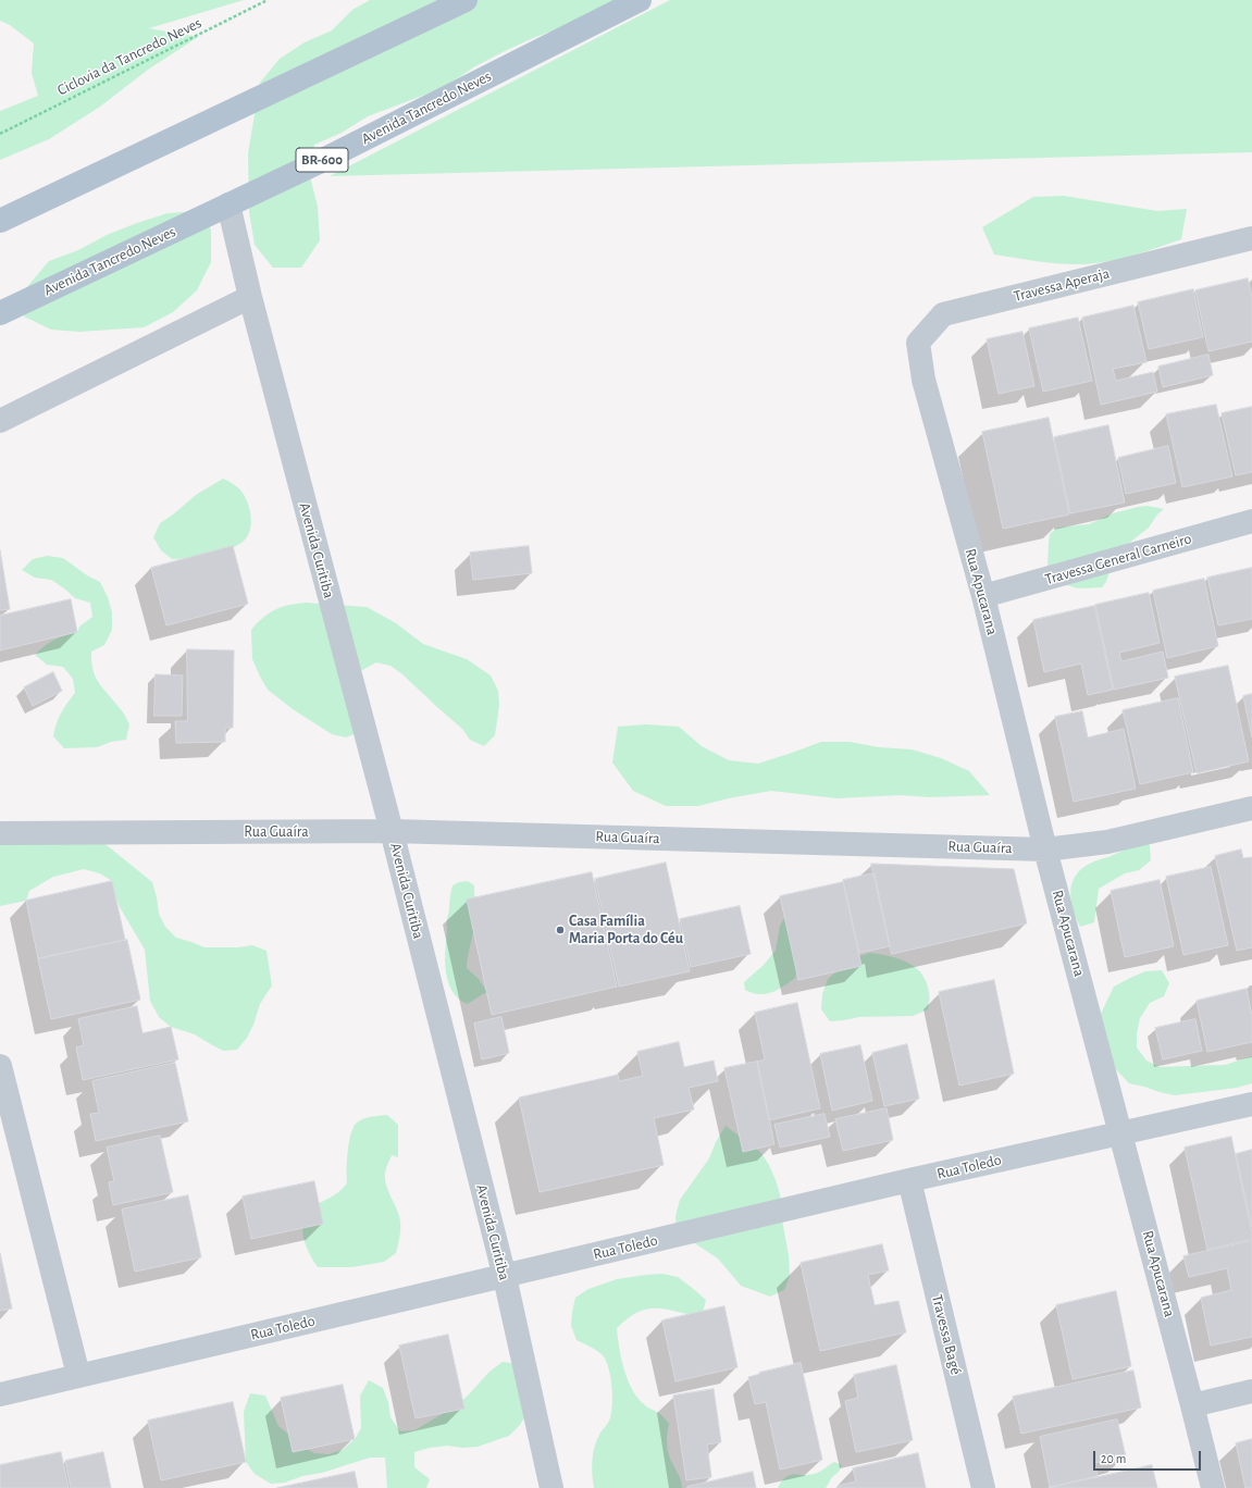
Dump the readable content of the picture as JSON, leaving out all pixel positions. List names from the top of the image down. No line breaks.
{"streets":{"main road":["Avenida Tancredo Neves","BR-600"],"street":["Travessa Aperaja","Avenida Curitiba","Travessa General Carneiro","Rua Apucarana","Rua Guaíra","Rua Toledo","Travessa Bagé"],"path":["Ciclovia da Tancredo Neves"]},"crossings":[["Avenida Tancredo Neves","Avenida Curitiba"],["Travessa Aperaja","Rua Apucarana"],["Avenida Curitiba","Rua Guaíra"],["Avenida Curitiba","Rua Toledo"],["Travessa General Carneiro","Rua Apucarana"],["Rua Apucarana","Rua Guaíra"],["Rua Apucarana","Rua Toledo"],["Rua Toledo","Travessa Bagé"]],"places":["Casa Família Maria Porta do Céu"],"scale_bar":"20 m"}
